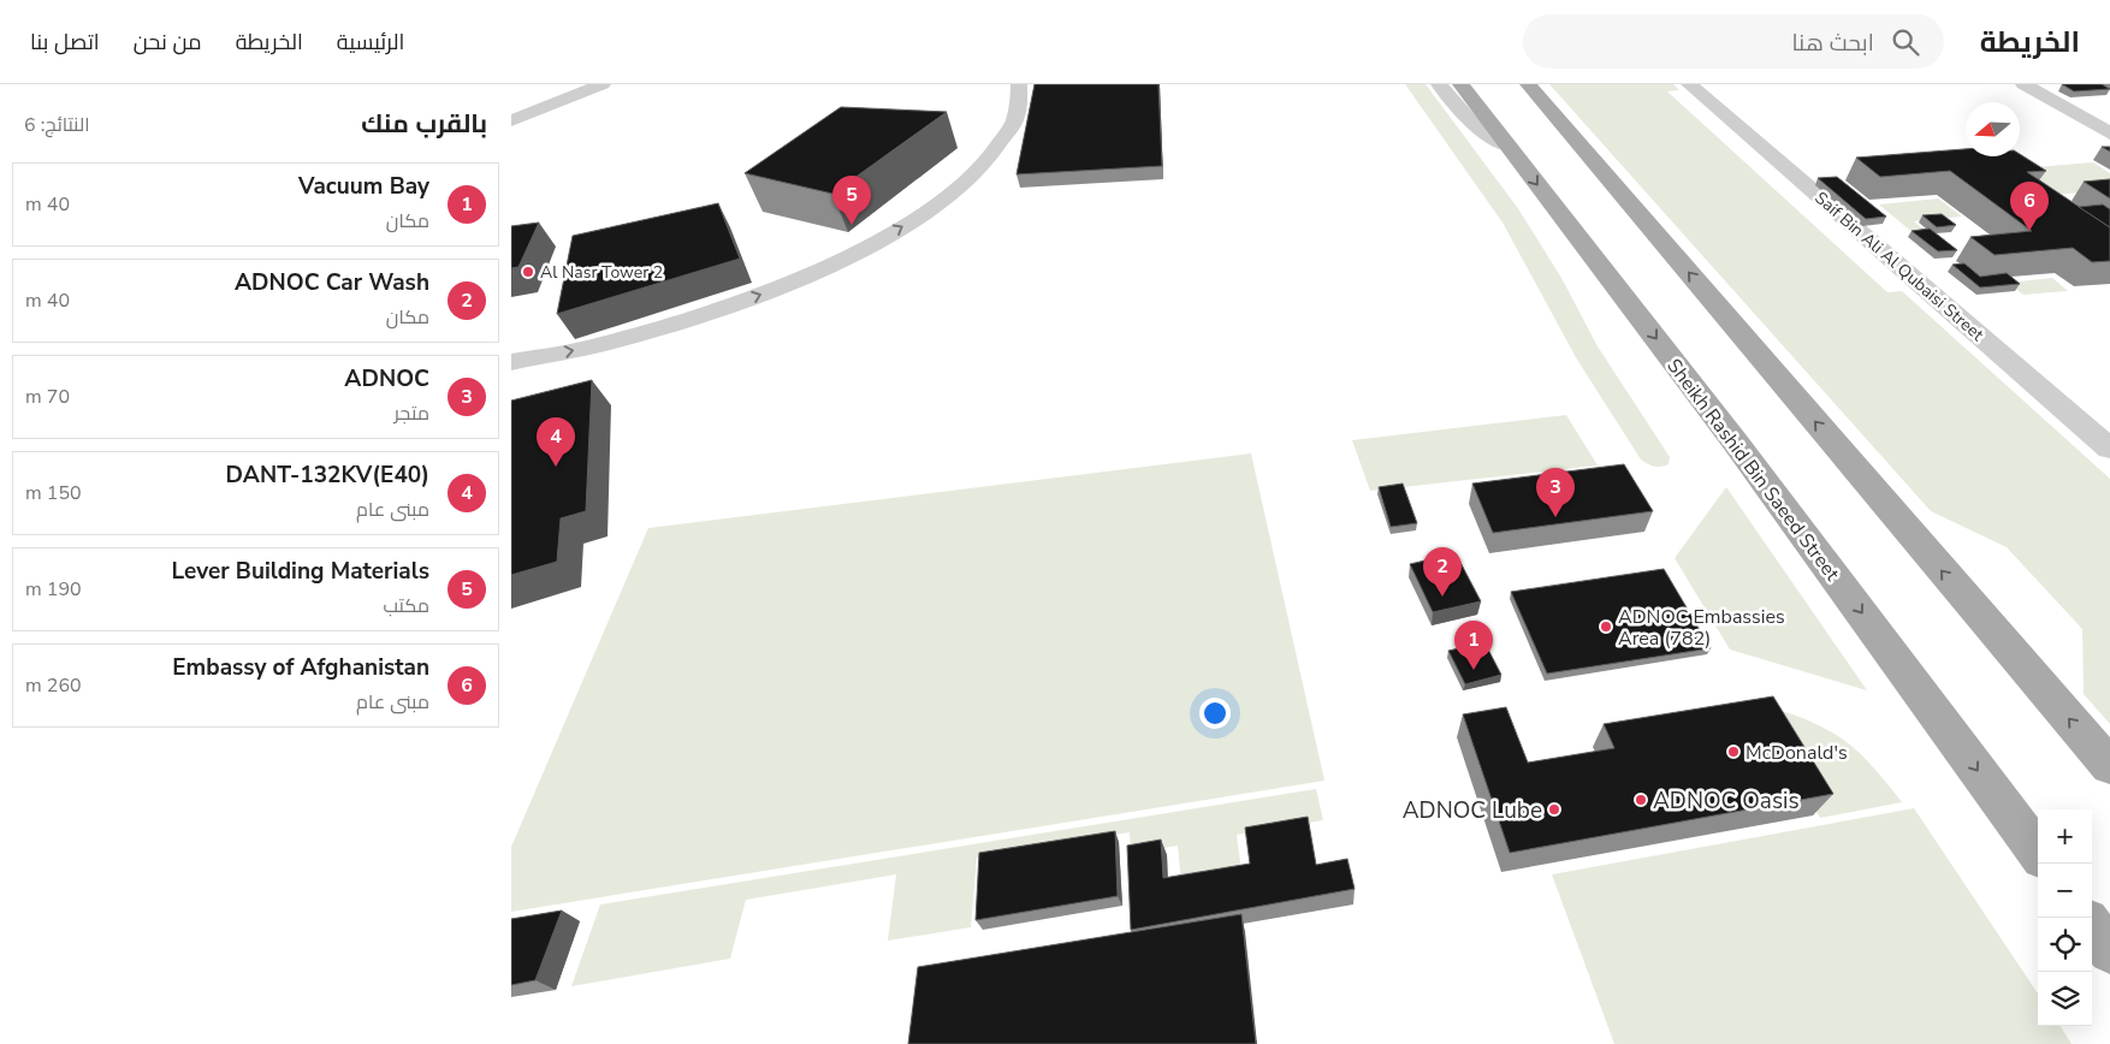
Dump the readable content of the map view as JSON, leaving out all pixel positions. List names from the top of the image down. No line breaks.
{"streets":{"main road":["Sheikh Rashid Bin Saeed Street"],"street":["Saif Bin Ali Al Qubaisi Street"]},"places":["Al Nasr Tower 2","ADNOC Embassies Area (782)","McDonald's","ADNOC Oasis","ADNOC Lube"],"north":"left","page":{"header":"الخريطة","search":"ابحث هنا","nav":["الرئيسية","الخريطة","من نحن","اتصل بنا"],"heading":["بالقرب منك","النتائج: 6"],"list":[{"mark":"1","name":"Vacuum Bay","note":"مكان","value":"40 m"},{"mark":"2","name":"ADNOC Car Wash","note":"مكان","value":"40 m"},{"mark":"3","name":"ADNOC","note":"متجر","value":"70 m"},{"mark":"4","name":"DANT-132KV(E40)","note":"مبنى عام","value":"150 m"},{"mark":"5","name":"Lever Building Materials","note":"مكتب","value":"190 m"},{"mark":"6","name":"Embassy of Afghanistan","note":"مبنى عام","value":"260 m"}],"pins":["5","6","4","3","2","1"],"map_buttons":["+","−"]}}
